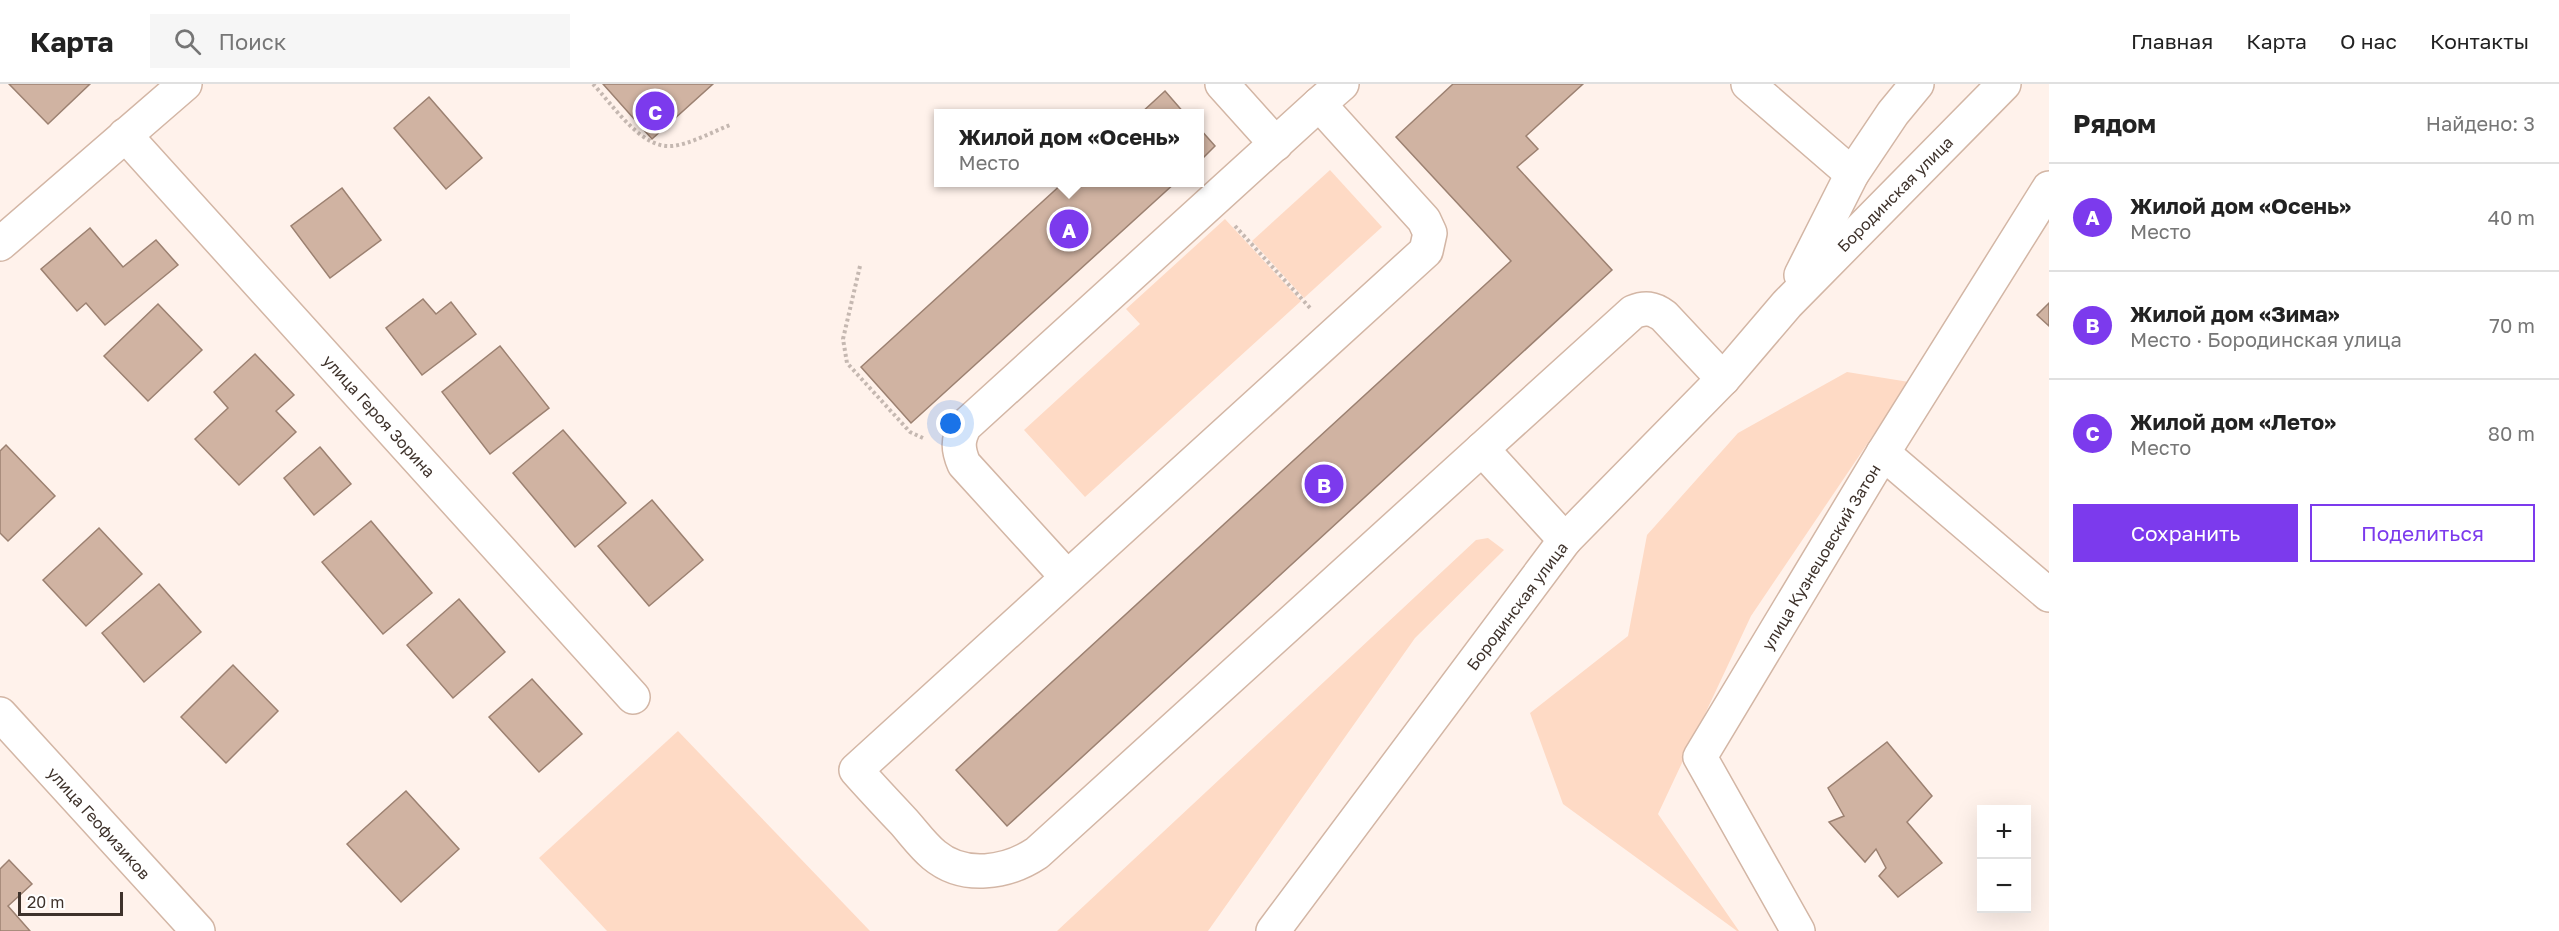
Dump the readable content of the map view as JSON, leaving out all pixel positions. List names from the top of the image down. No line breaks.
{"streets":{"street":["Бородинская улица","улица Героя Зорина","улица Кузнецовский Затон","улица Геофизиков"]},"scale_bar":"20 m","page":{"header":"Карта","search":"Поиск","nav":["Главная","Карта","О нас","Контакты"],"heading":["Рядом","Найдено: 3"],"pins":["C","A","B"],"popup":["Жилой дом «Осень»","Место"],"list":[{"mark":"A","name":"Жилой дом «Осень»","note":"Место","value":"40 m"},{"mark":"B","name":"Жилой дом «Зима»","note":"Место · Бородинская улица","value":"70 m"},{"mark":"C","name":"Жилой дом «Лето»","note":"Место","value":"80 m"}],"buttons":["Сохранить","Поделиться"],"map_buttons":["+","−"],"scale":"20 m"}}
